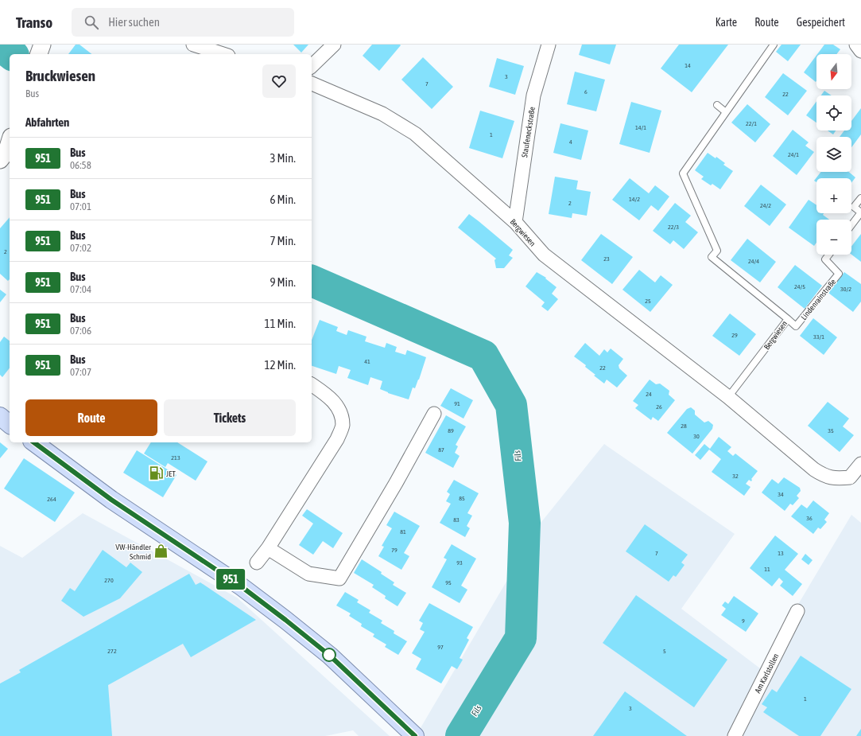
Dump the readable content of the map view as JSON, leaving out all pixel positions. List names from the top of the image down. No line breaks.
{"streets":{"street":["Staufeneckstraße","Bergwiesen","Am Karlstollen"],"lane":["Lindenrainstraße"]},"crossings":[["Staufeneckstraße","Bergwiesen"],["Bergwiesen","Lindenrainstraße"]],"water":["Fils"],"places":{"fuel station":["JET"],"shop":["VW-Händler Schmid"]},"lines":["bus line 951"],"house_numbers":["14","3","7","6","22","22/1","14/1","1","4","24/1","14/2","2","24/2","22/3","2","23","24/4","24/5","30/2","25","29","33/1","41","22","24","91","26","28","89","35","30","87","213","32","34","85","264","36","83","81","79","7","13","93","11","270","95","9","97","272","5","1","3"],"north":"bottom","page":{"header":"Transo","search":"Hier suchen","nav":["Karte","Route","Gespeichert"],"on_map":"951","map_buttons":["+","−"],"heading":[["Bruckwiesen","Bus"],"Abfahrten"],"list":[{"mark":"951","name":"Bus","note":"06:58","value":"3 Min."},{"mark":"951","name":"Bus","note":"07:01","value":"6 Min."},{"mark":"951","name":"Bus","note":"07:02","value":"7 Min."},{"mark":"951","name":"Bus","note":"07:04","value":"9 Min."},{"mark":"951","name":"Bus","note":"07:06","value":"11 Min."},{"mark":"951","name":"Bus","note":"07:07","value":"12 Min."}],"buttons":["Route","Tickets"]}}
